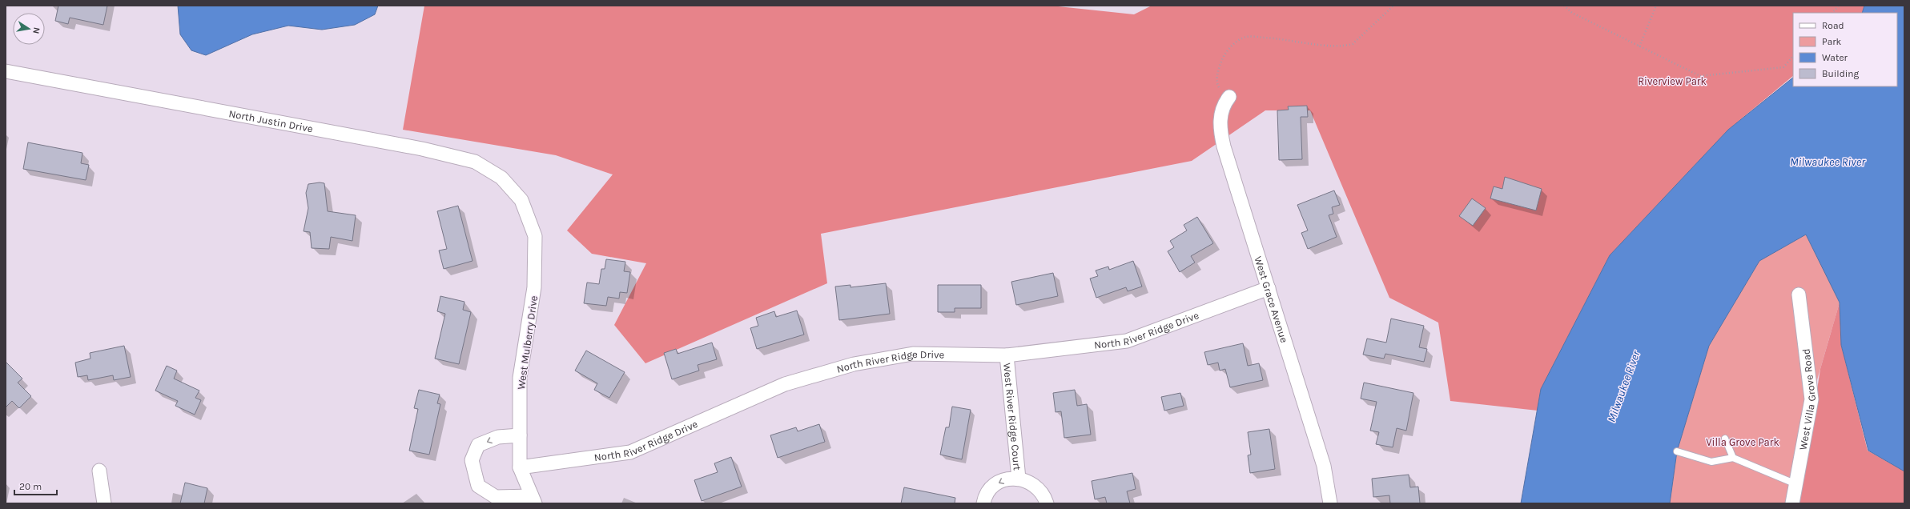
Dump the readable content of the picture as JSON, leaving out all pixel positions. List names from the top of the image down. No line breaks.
{"streets":{"street":["North Justin Drive","West Grace Avenue","North River Ridge Drive","West Mulberry Drive","West Villa Grove Road","West River Ridge Court"]},"crossings":[["North Justin Drive","West Mulberry Drive"],["West Grace Avenue","North River Ridge Drive"],["North River Ridge Drive","West Mulberry Drive"],["North River Ridge Drive","West River Ridge Court"]],"water":["Milwaukee River"],"parks":["Riverview Park","Villa Grove Park"],"legend":["Road","Park","Water","Building"],"scale_bar":"20 m","north":"right"}
